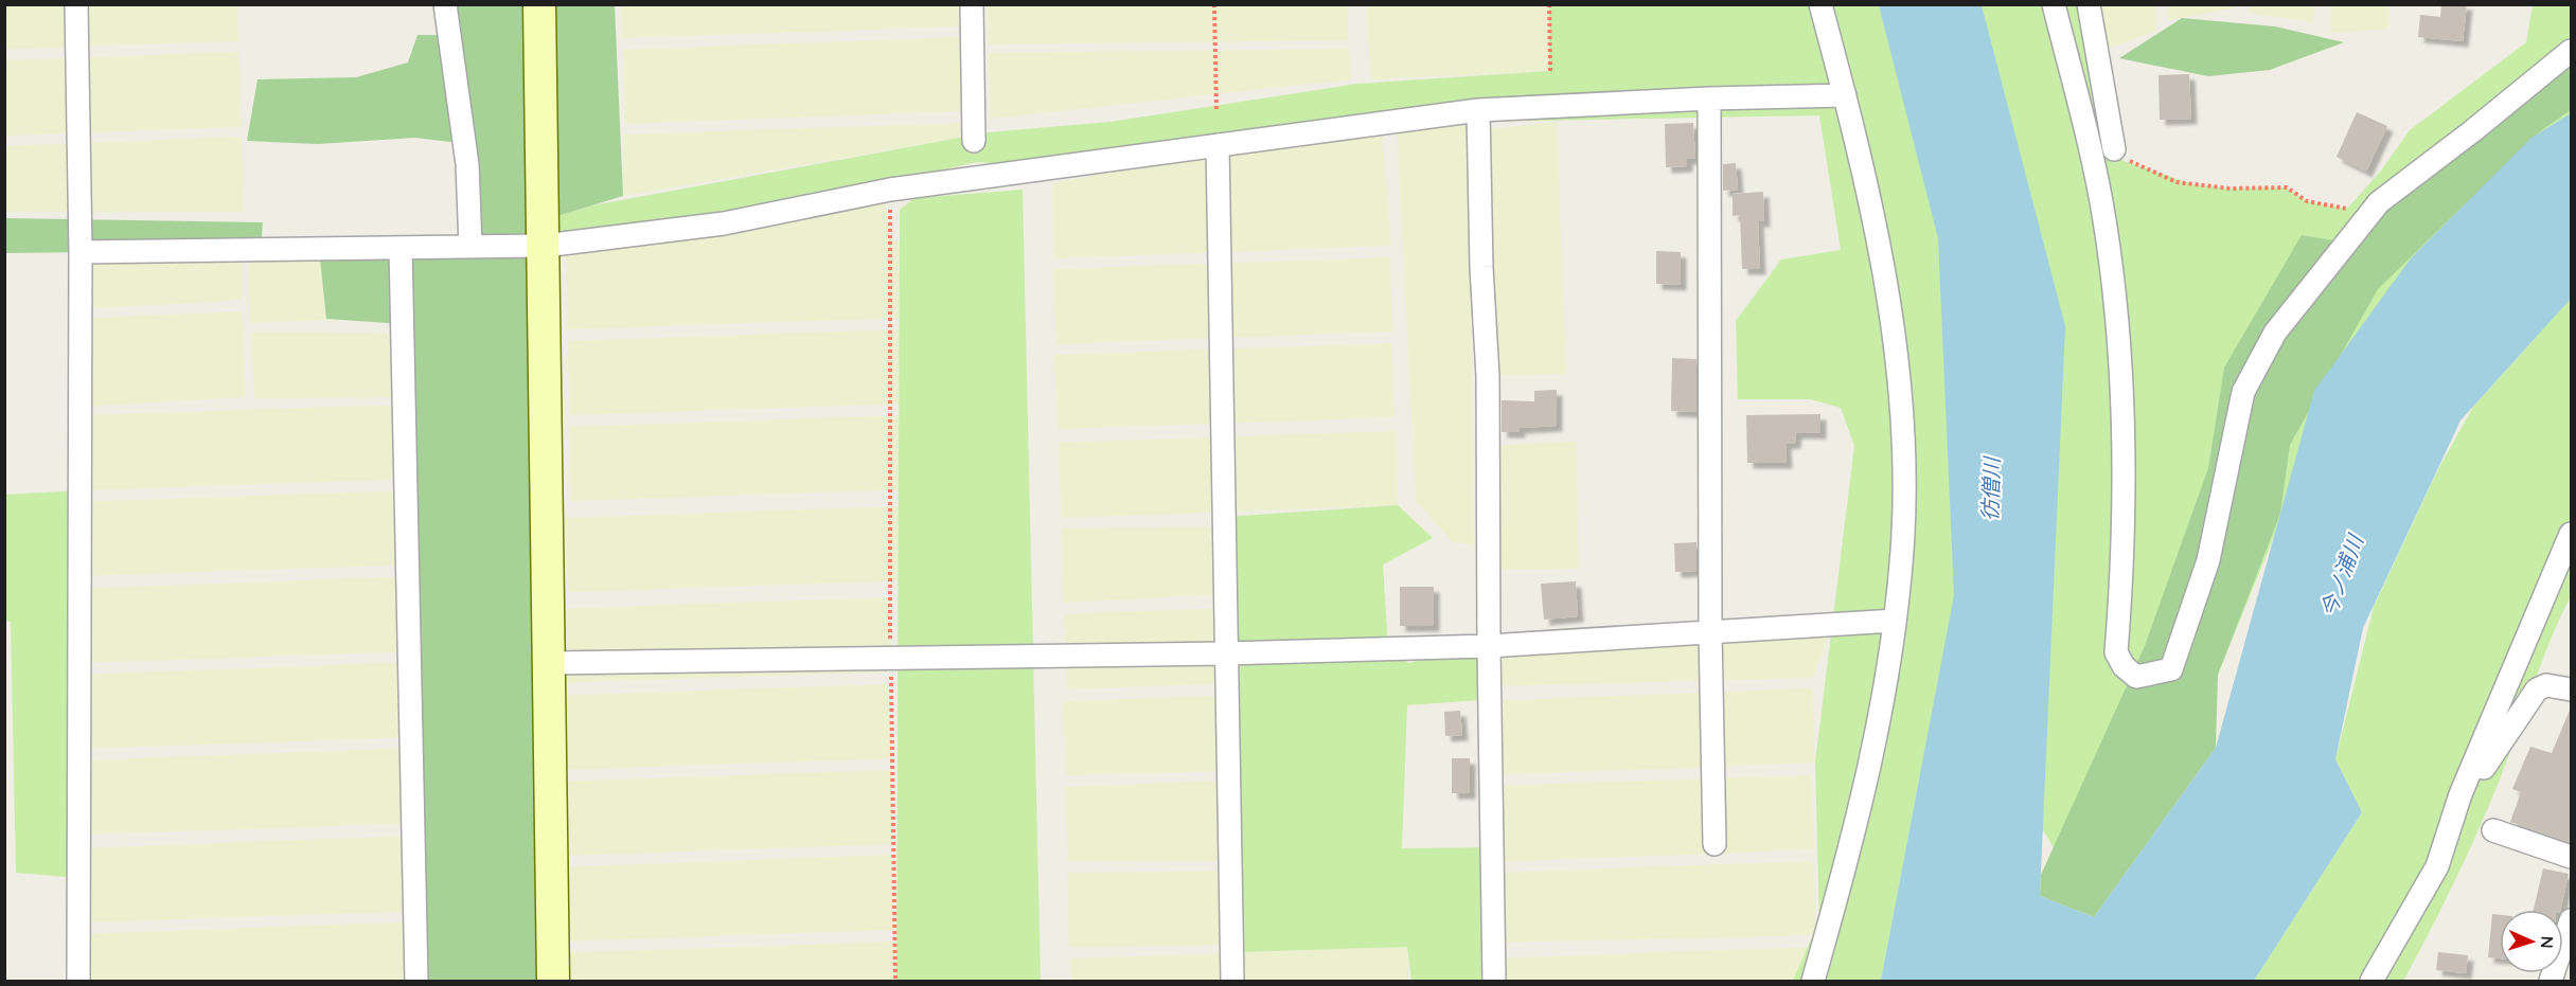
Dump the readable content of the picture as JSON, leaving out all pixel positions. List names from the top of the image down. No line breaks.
{"water":["彷僧川","今ノ浦川"],"north":"right"}
